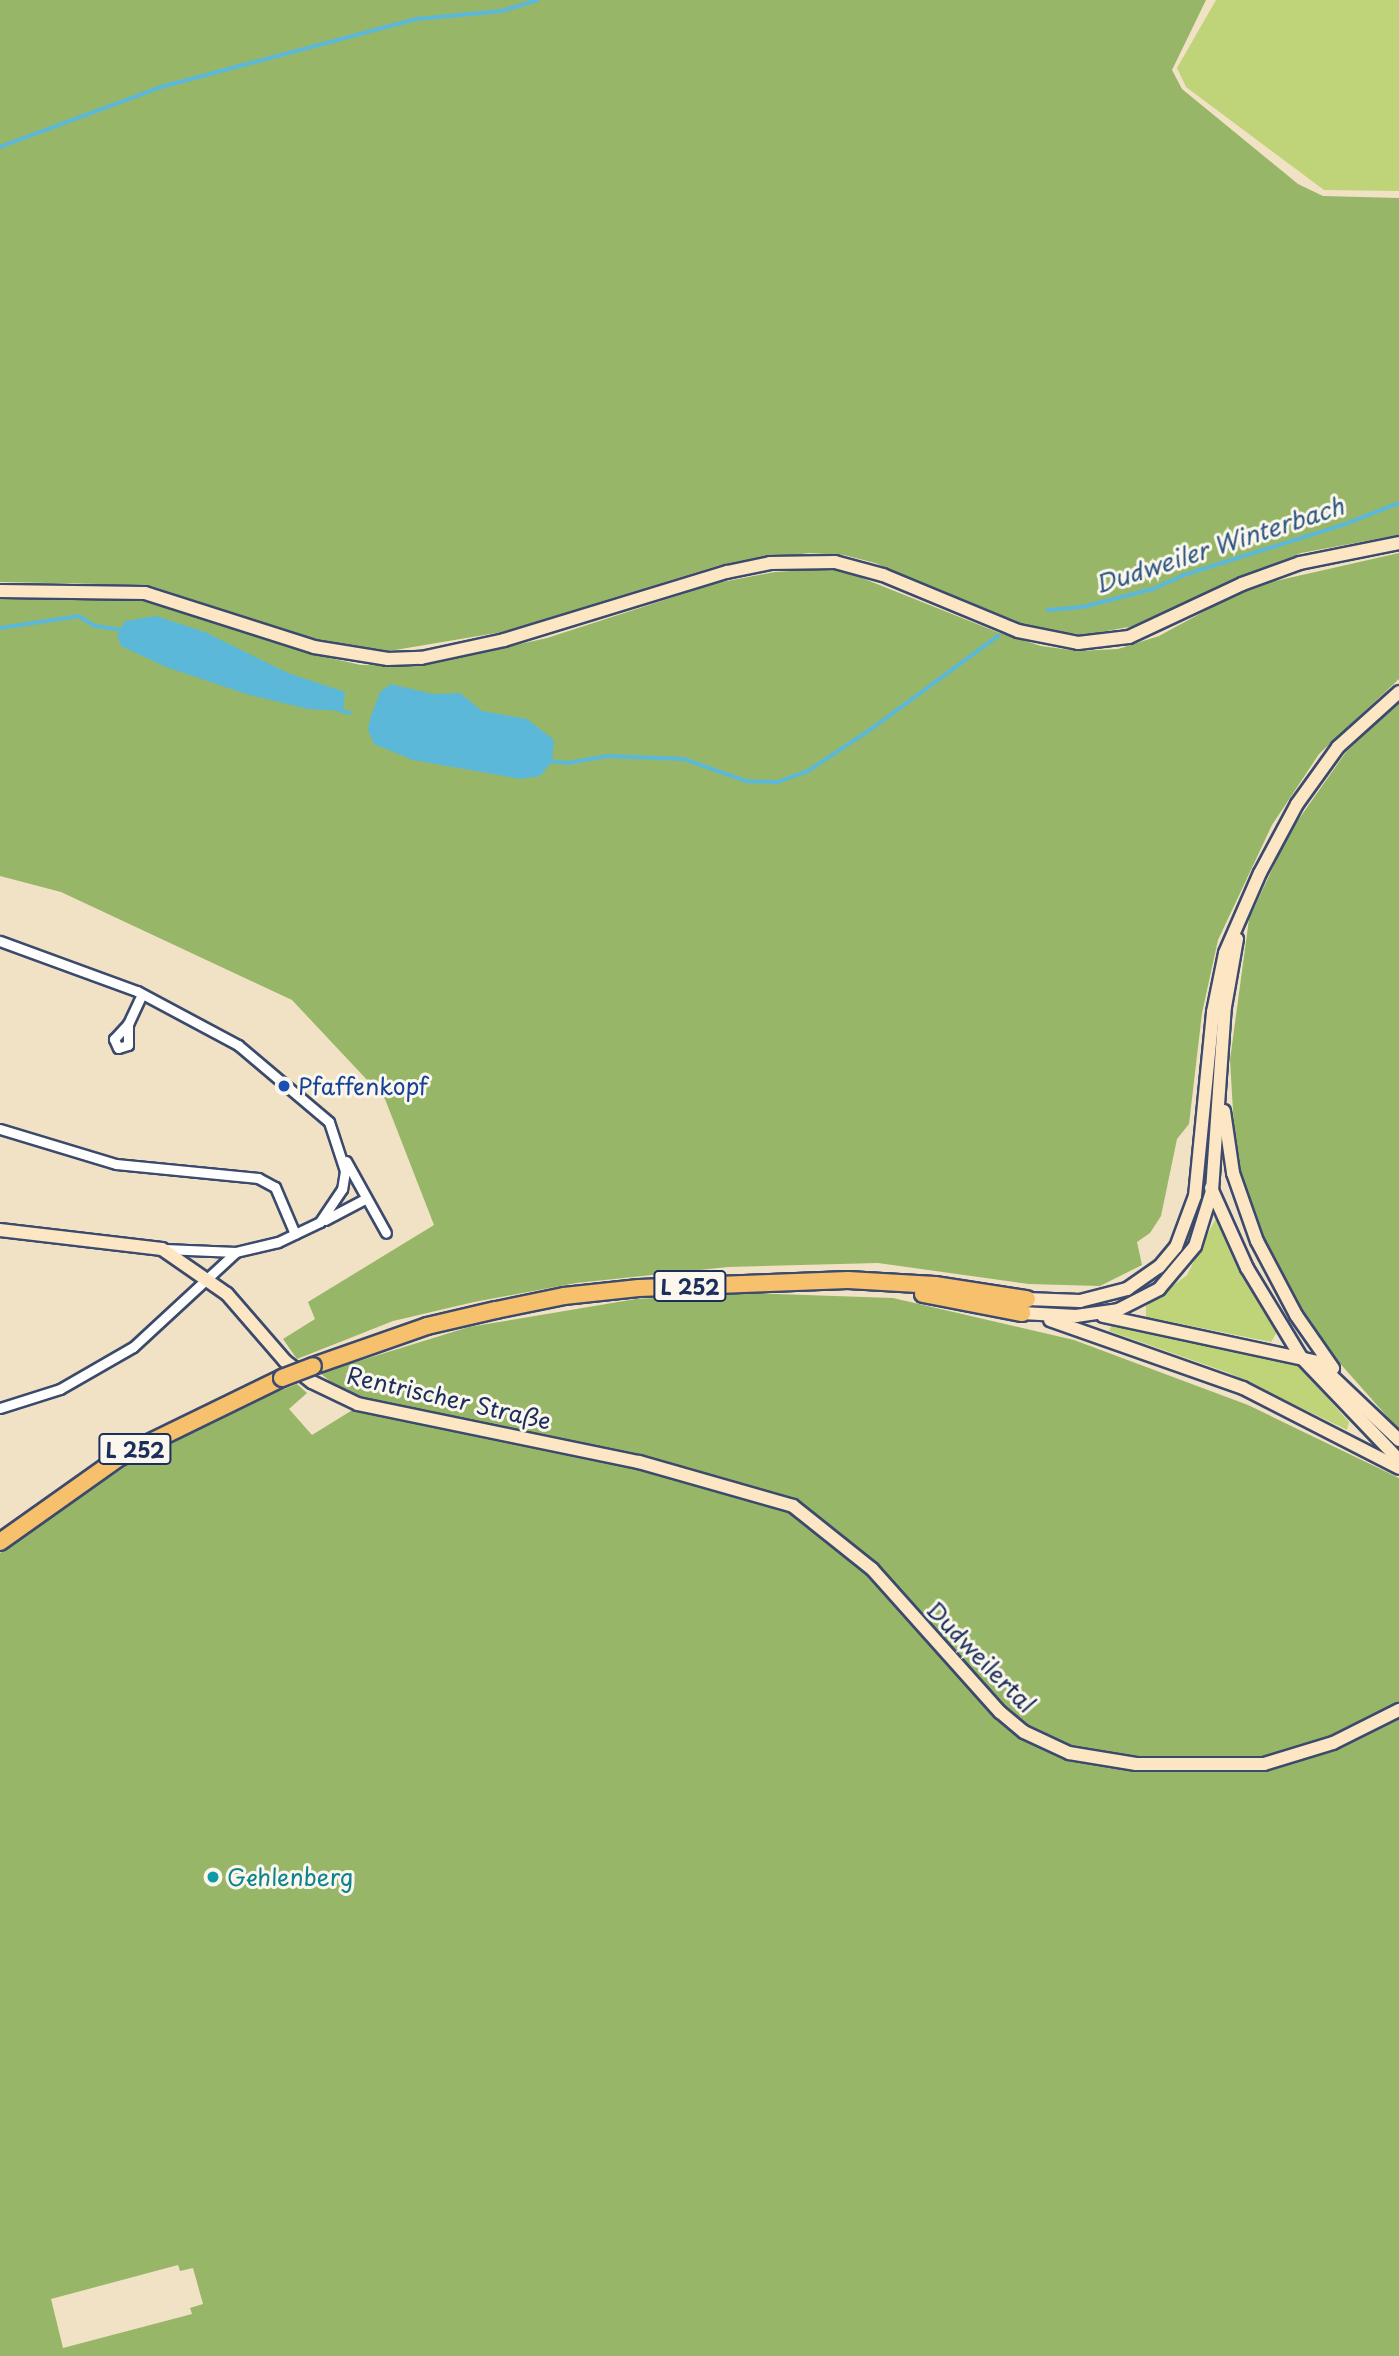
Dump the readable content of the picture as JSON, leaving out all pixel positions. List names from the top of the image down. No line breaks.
{"streets":{"highway":["L 252"],"main road":["Rentrischer Straße","Dudweilertal"]},"crossings":[["Rentrischer Straße","Dudweilertal"]],"water":["Dudweiler Winterbach"],"places":["Pfaffenkopf","Gehlenberg"]}
